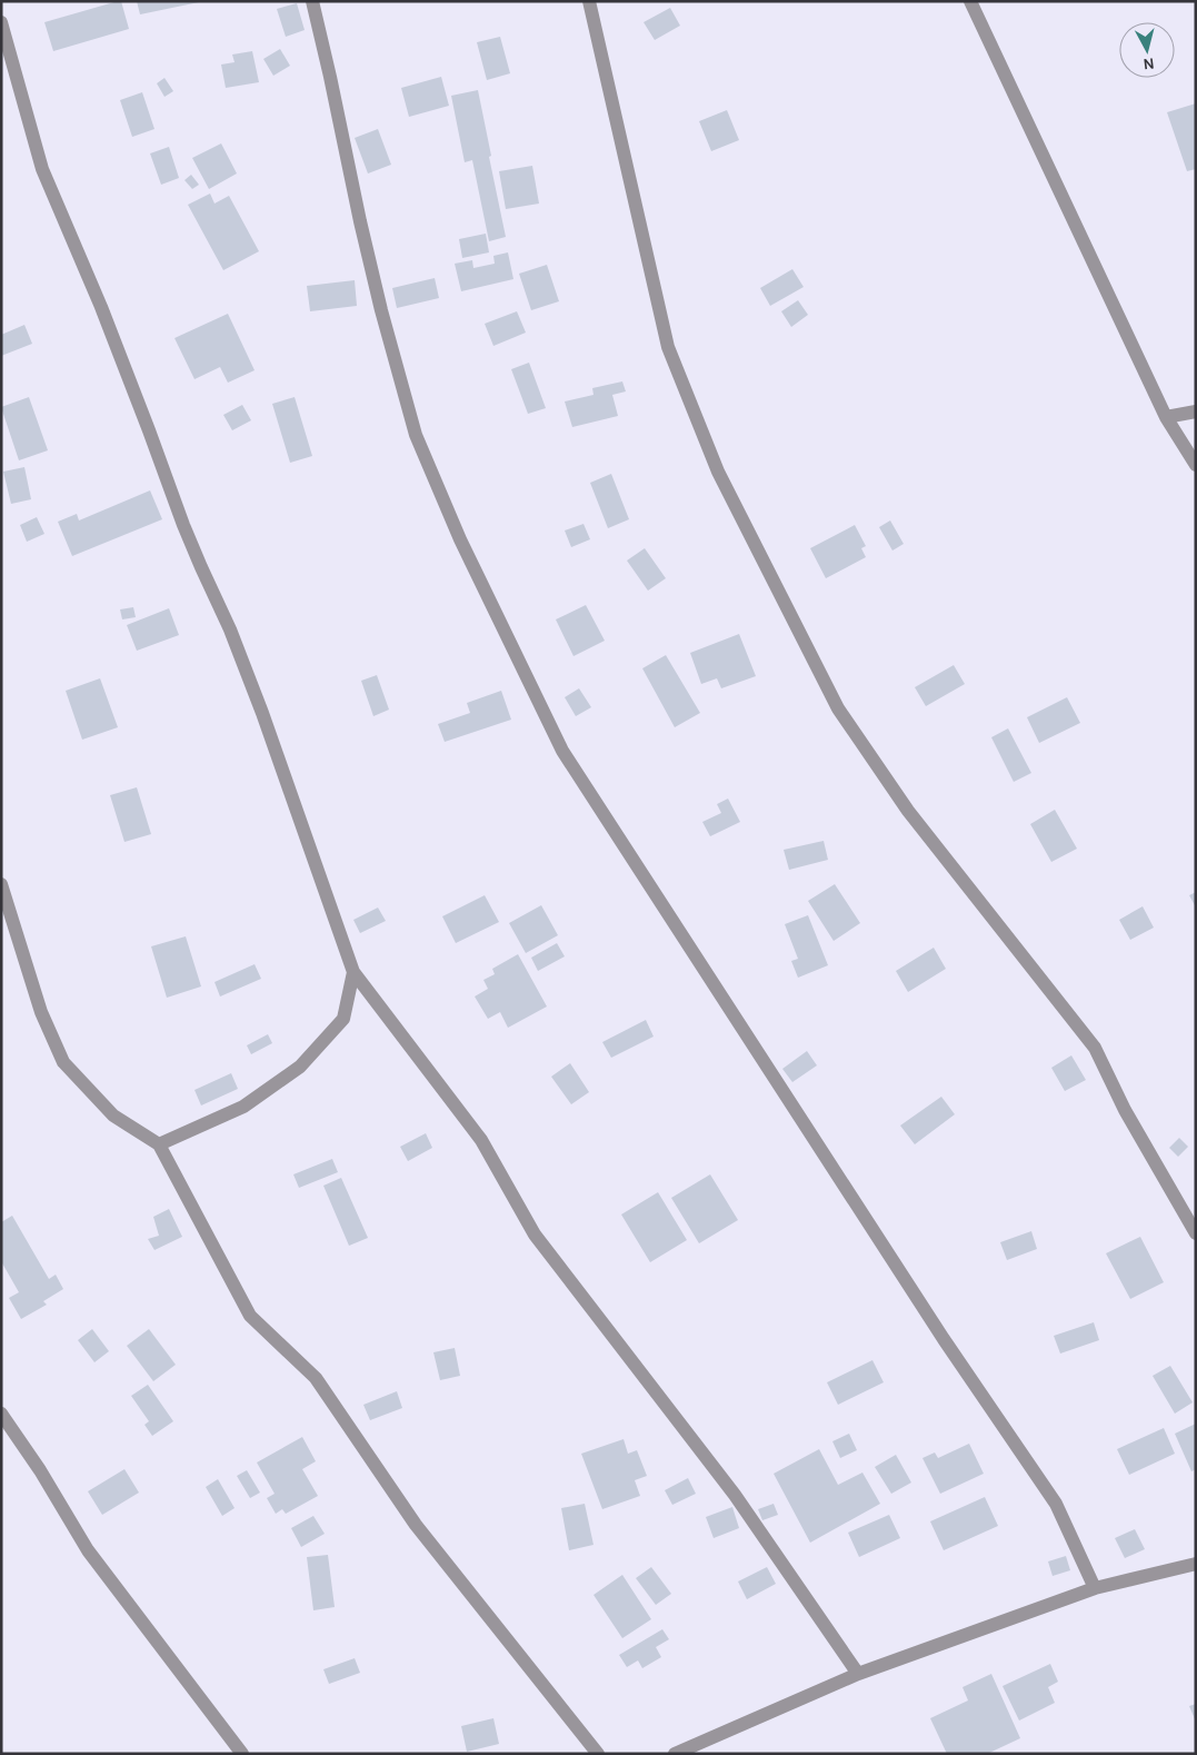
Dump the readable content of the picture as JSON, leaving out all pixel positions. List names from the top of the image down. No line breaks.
{"north":"bottom"}
